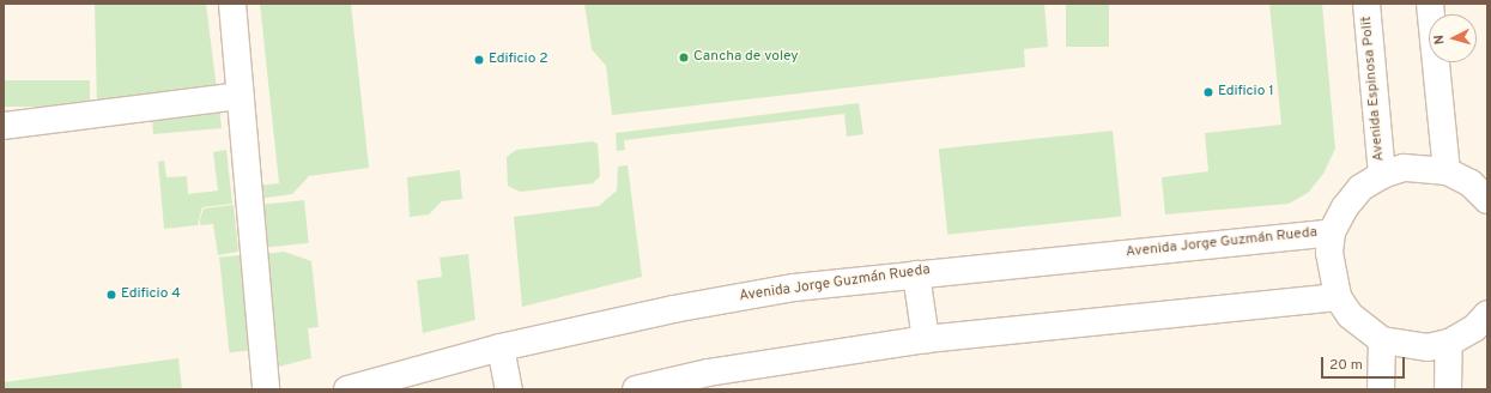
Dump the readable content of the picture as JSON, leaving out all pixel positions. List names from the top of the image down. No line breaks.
{"streets":{"street":["Avenida Espinosa Polit","Avenida Jorge Guzmán Rueda"]},"places":["Cancha de voley","Edificio 2","Edificio 1","Edificio 4"],"scale_bar":"20 m","north":"left"}
